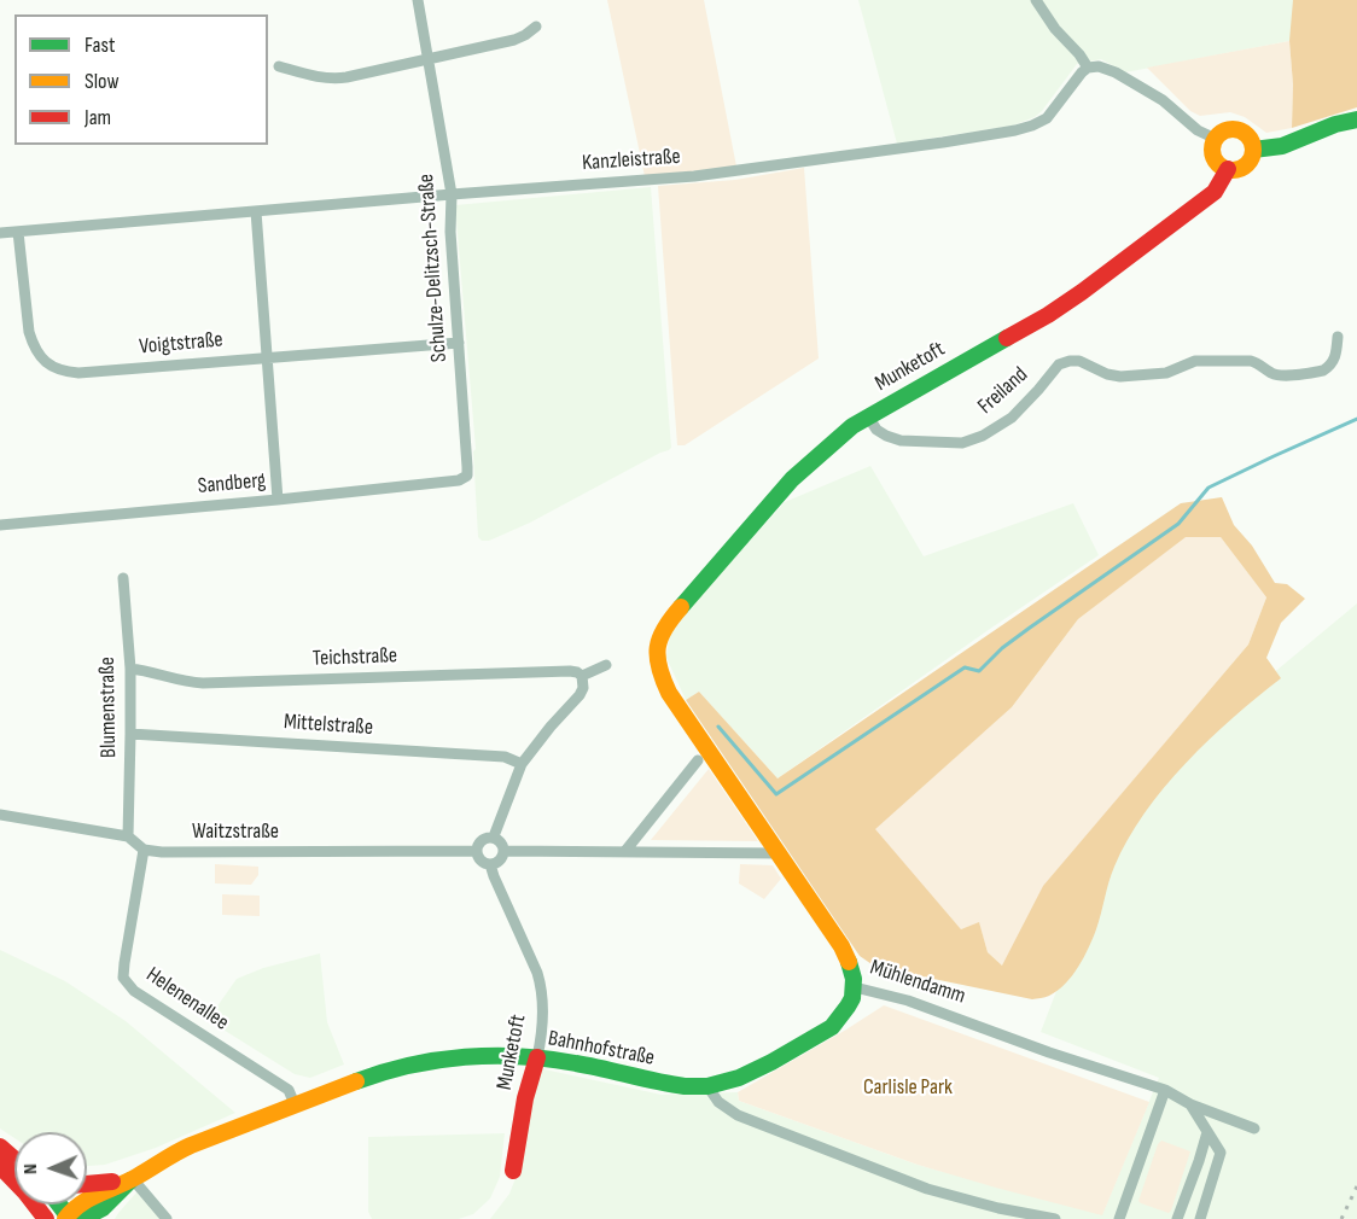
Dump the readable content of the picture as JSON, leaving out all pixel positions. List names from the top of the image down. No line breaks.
{"streets":{"street":["Kanzleistraße","Schulze-Delitzsch-Straße","Voigtstraße","Munketoft","Freiland","Sandberg","Teichstraße","Blumenstraße","Mittelstraße","Waitzstraße","Mühlendamm","Helenenallee","Bahnhofstraße"]},"crossings":[["Kanzleistraße","Schulze-Delitzsch-Straße"],["Kanzleistraße","Voigtstraße"],["Schulze-Delitzsch-Straße","Voigtstraße"],["Schulze-Delitzsch-Straße","Sandberg"],["Munketoft","Freiland"],["Munketoft","Waitzstraße"],["Munketoft","Mühlendamm"],["Munketoft","Bahnhofstraße"],["Teichstraße","Blumenstraße"],["Blumenstraße","Mittelstraße"],["Waitzstraße","Helenenallee"],["Helenenallee","Bahnhofstraße"]],"parks":["Carlisle Park"],"legend":["Fast","Slow","Jam"],"north":"left"}
